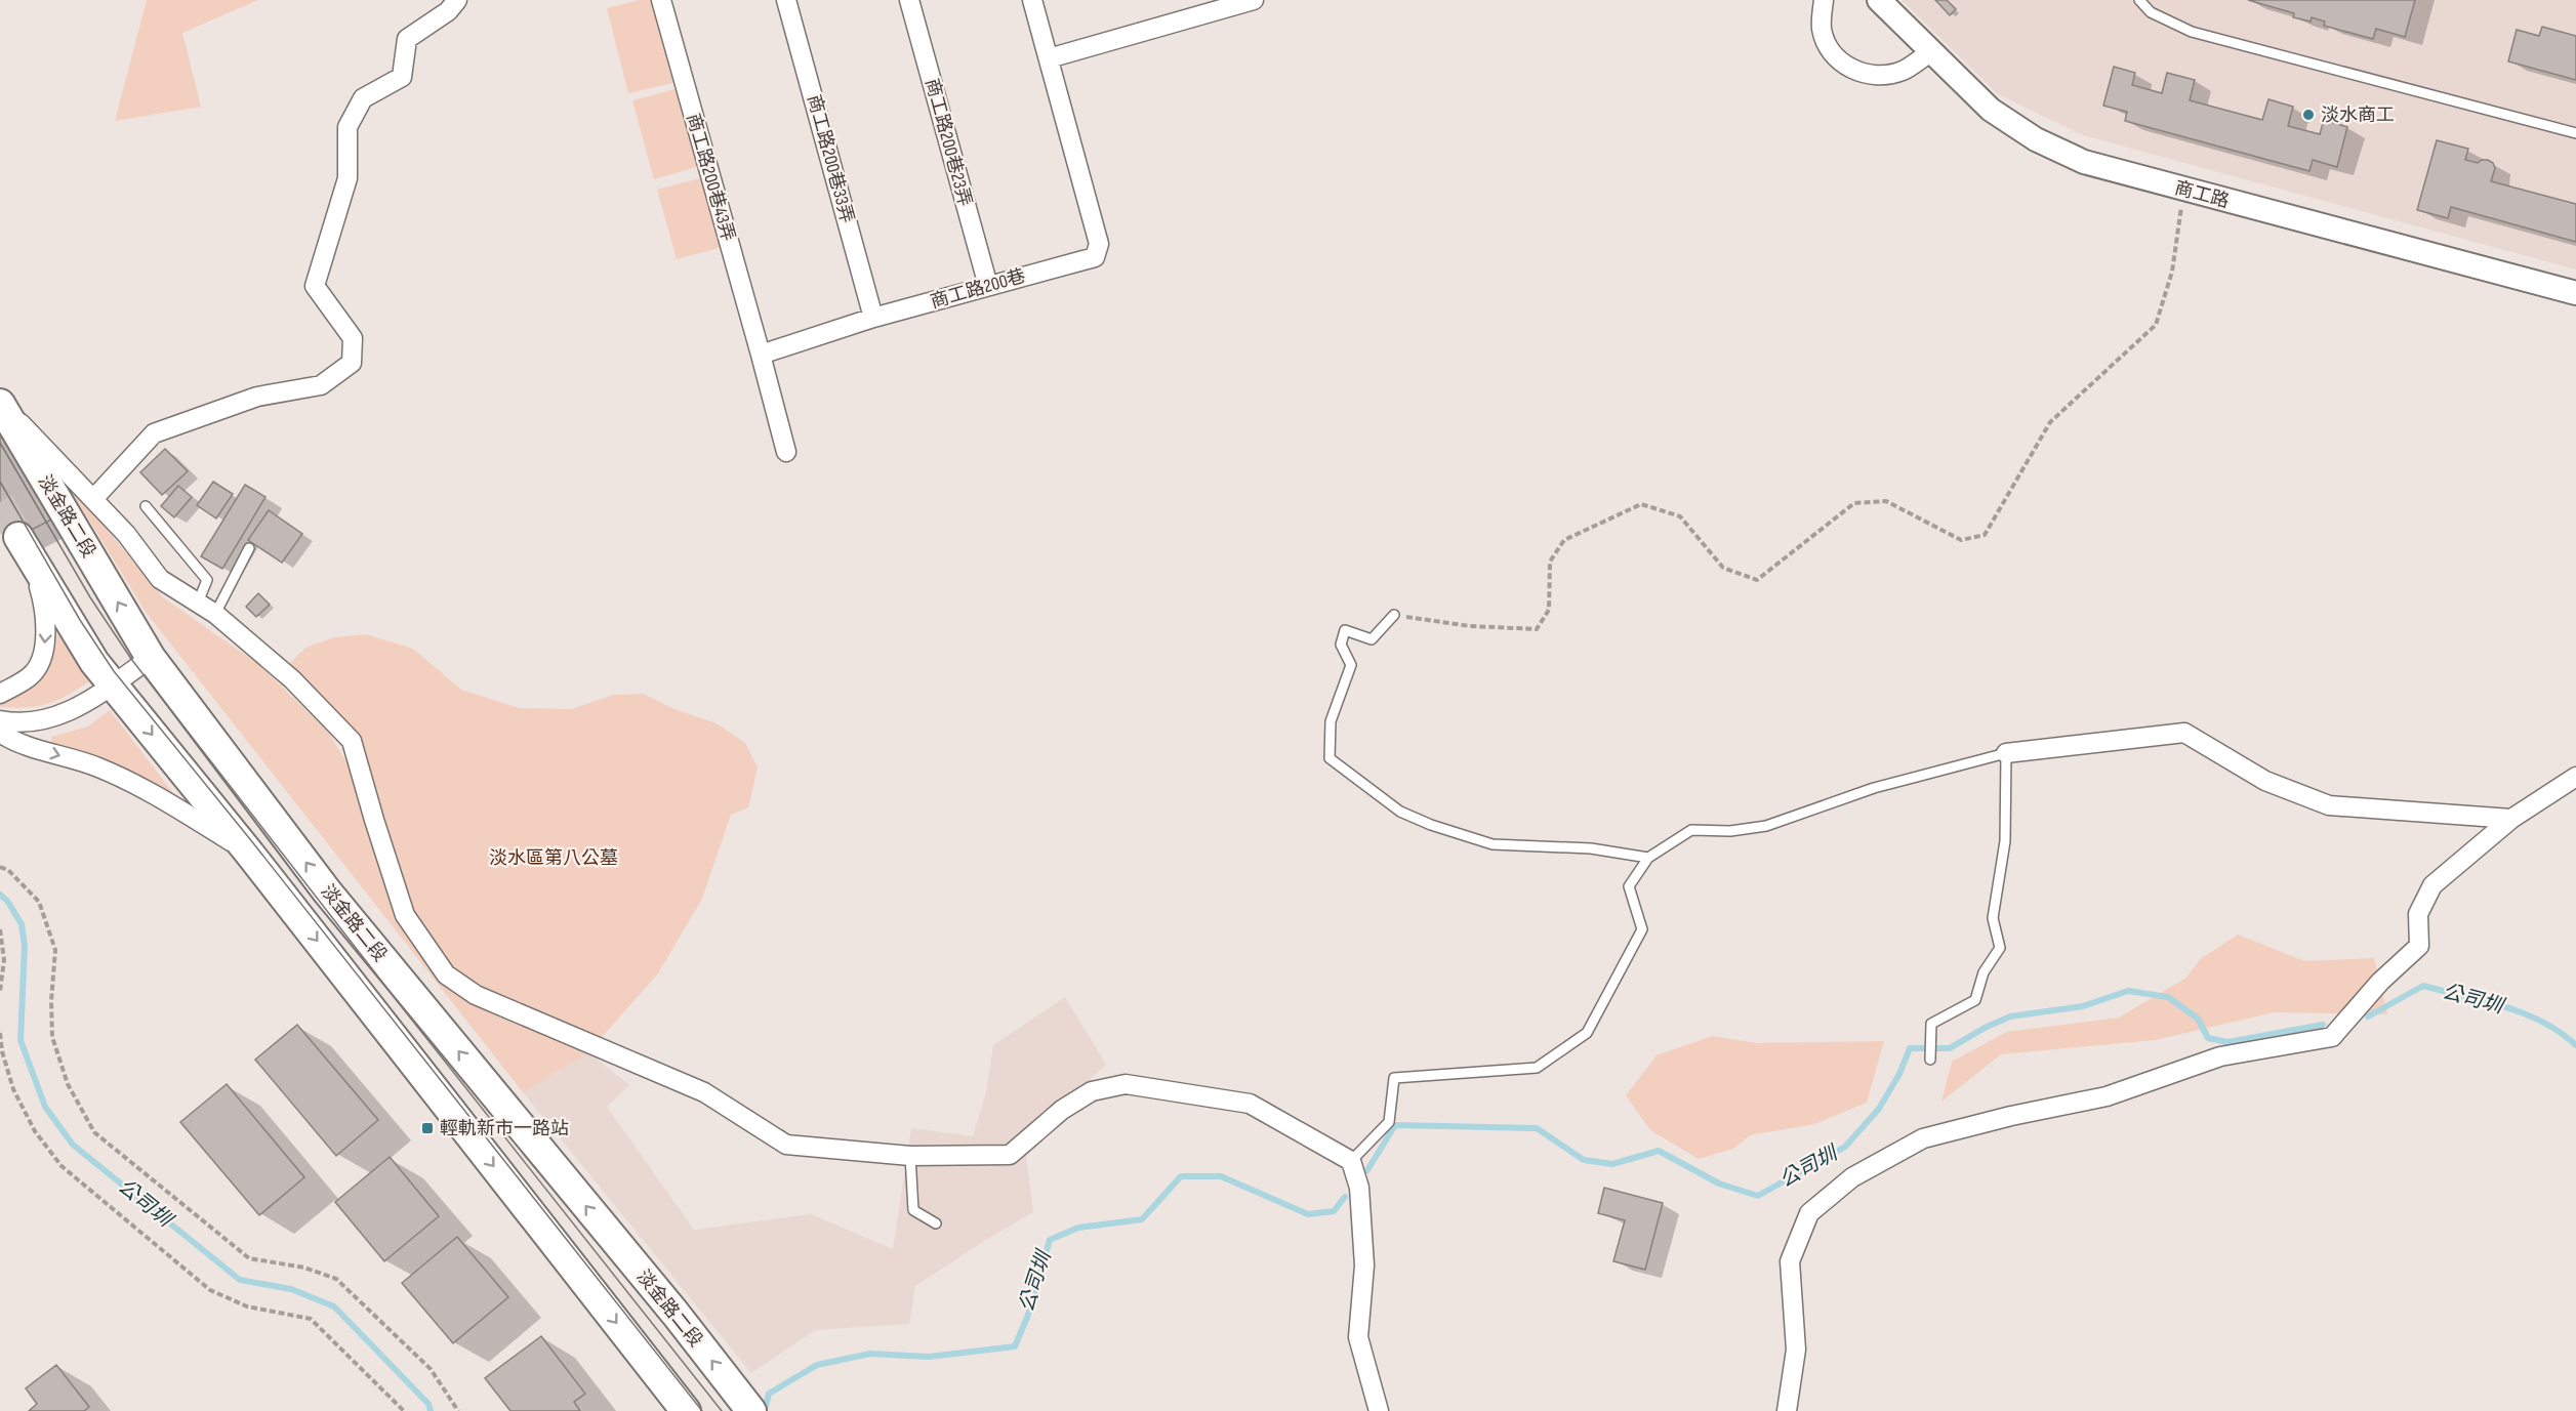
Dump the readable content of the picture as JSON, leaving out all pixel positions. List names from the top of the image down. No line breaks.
{"streets":{"main road":["淡金路二段"],"street":["商工路200巷23弄","商工路200巷33弄","商工路200巷43弄","商工路","商工路200巷"]},"crossings":[["商工路200巷23弄","商工路200巷"],["商工路200巷33弄","商工路200巷"],["商工路200巷43弄","商工路200巷"]],"water":["公司圳"],"parks":["淡水區第八公墓"],"places":{"other":["淡水商工"],"transit":["輕軌新市一路站"]}}
